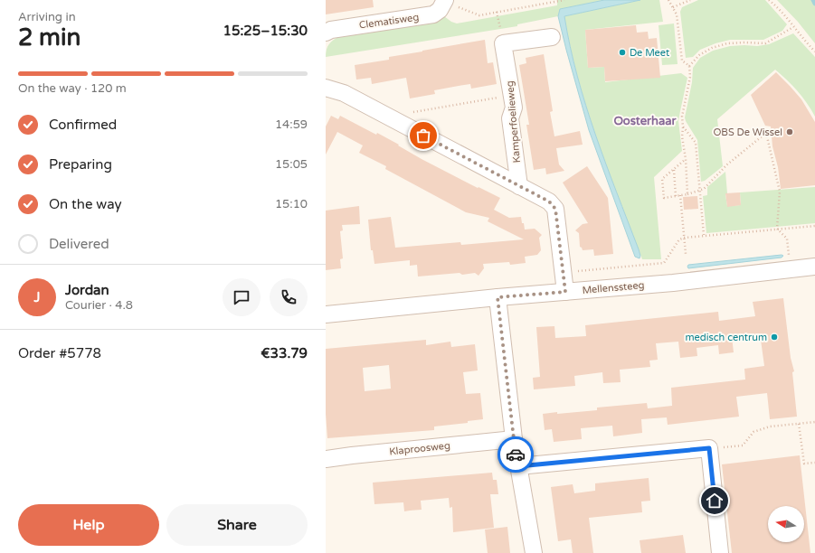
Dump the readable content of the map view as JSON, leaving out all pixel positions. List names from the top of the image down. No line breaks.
{"streets":{"street":["Clematisweg","Kamperfoelieweg","Mellenssteeg","Klaproosweg"]},"districts":["Oosterhaar"],"places":["De Meet","OBS De Wissel","medisch centrum"],"north":"left","page":{"heading":["2 min","Arriving in","15:25–15:30"],"panel":["Jordan","Courier · 4.8","Order #5778","€33.79"],"bar":"On the way · 120 m","list":[["Confirmed","14:59"],["Preparing","15:05"],["On the way","15:10"],"Delivered"],"round":"J","buttons":["Help","Share"]}}
